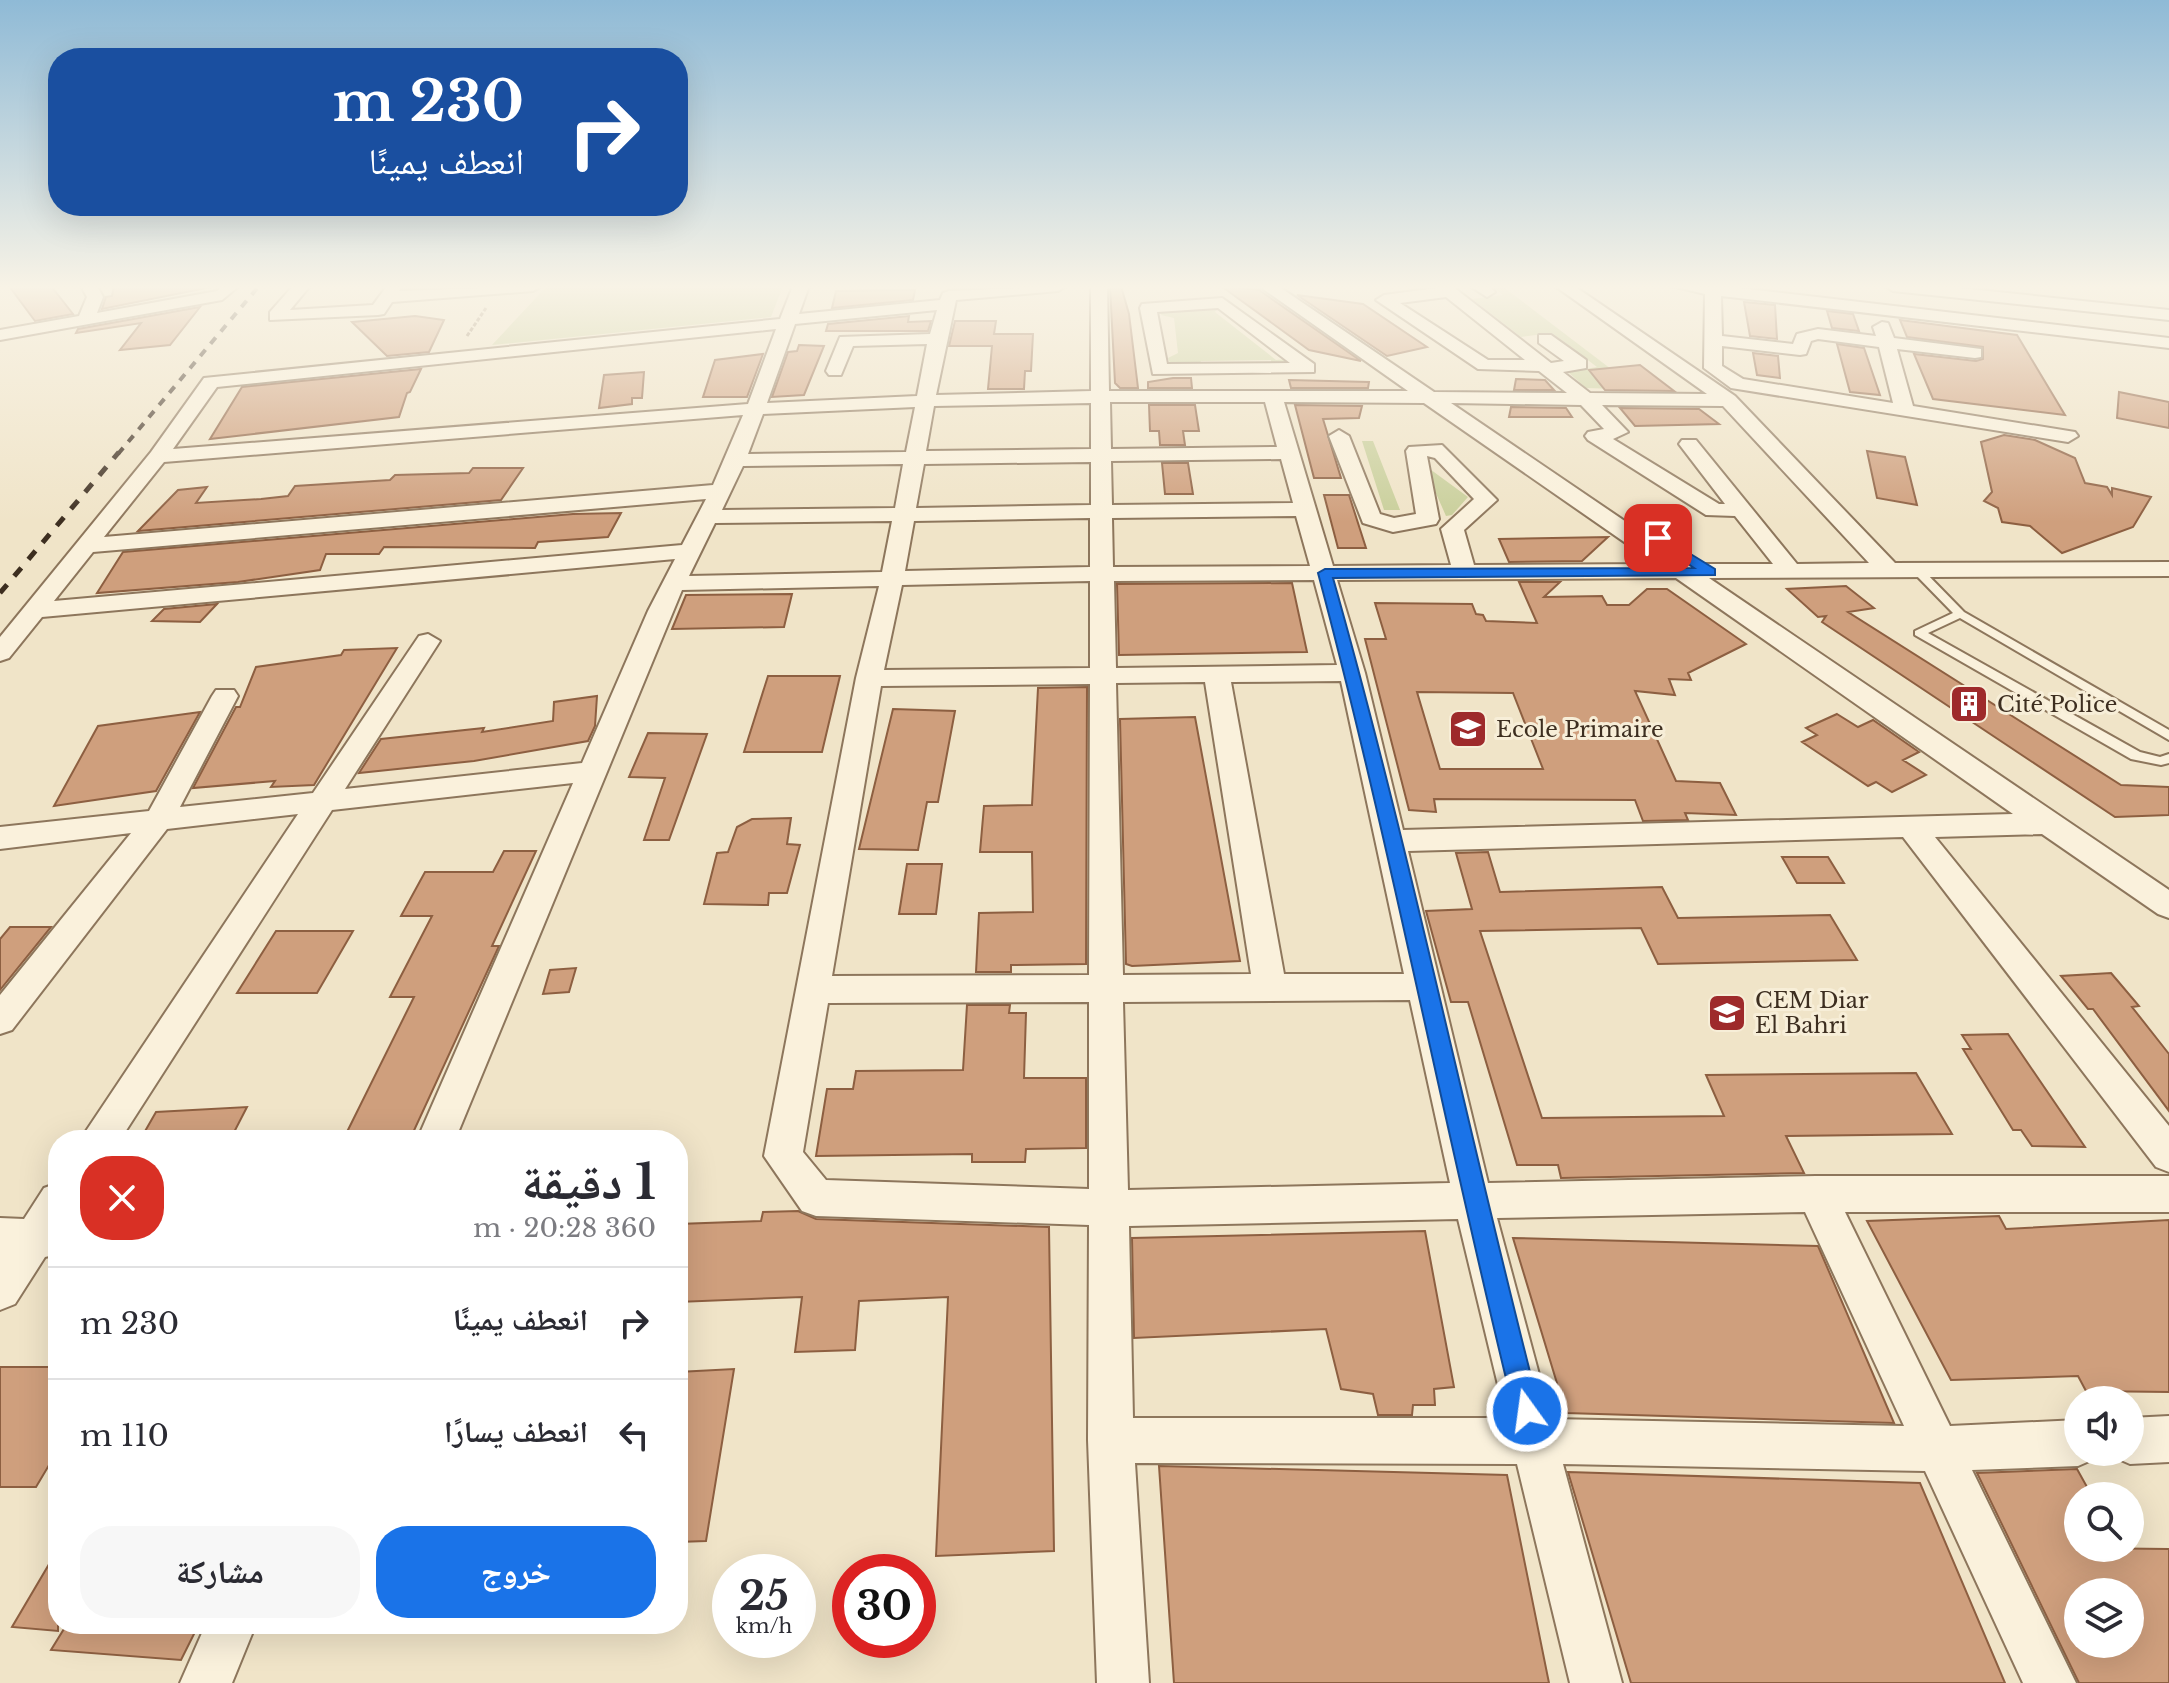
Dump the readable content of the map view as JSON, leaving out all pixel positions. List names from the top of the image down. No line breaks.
{"places":{"building":["Cité Police"],"school or university":["Ecole Primaire","CEM Diar El Bahri"]},"page":{"turn":["230 m","انعطف يمينًا"],"heading":["1 دقيقة","360 m · 20:28"],"list":[{"name":"انعطف يمينًا","value":"230 m"},{"name":"انعطف يسارًا","value":"110 m"}],"buttons":["خروج","مشاركة"],"speed":"25 km/h","limit":"30"}}
